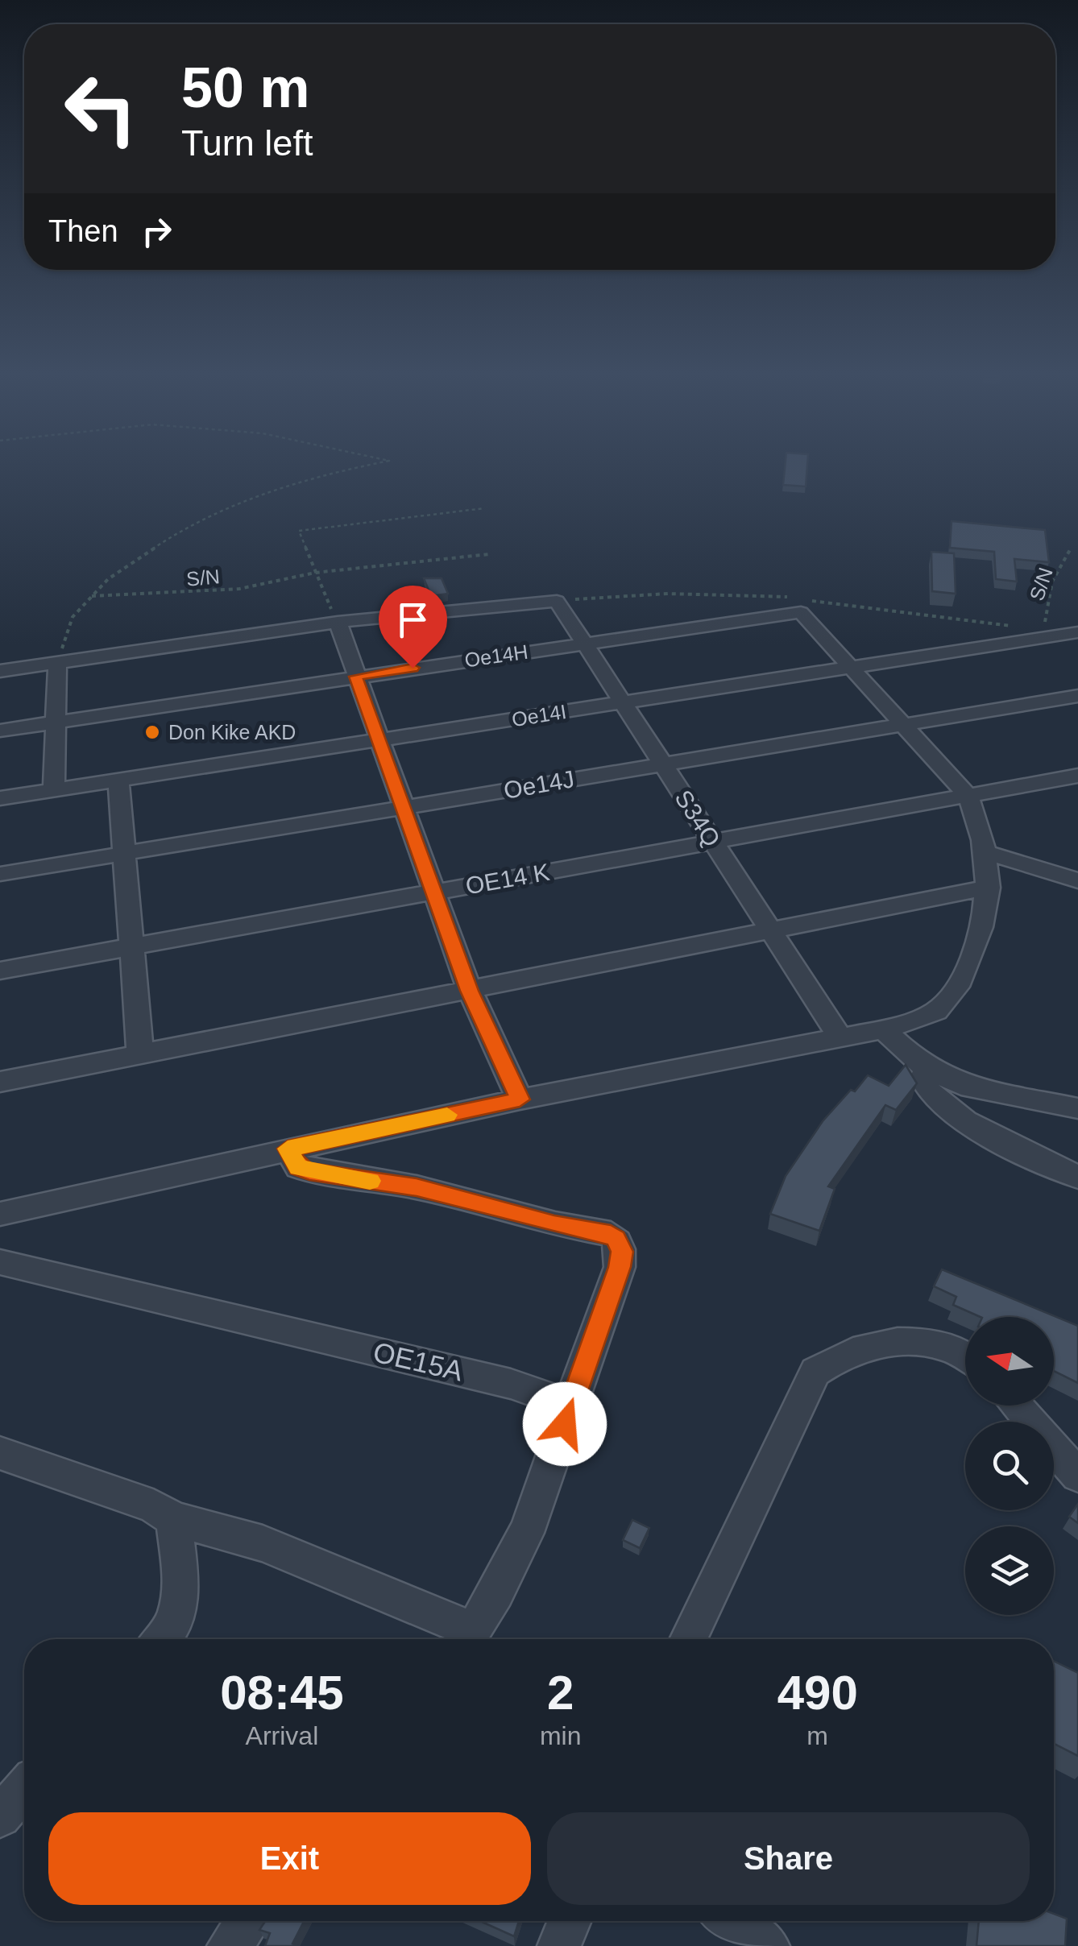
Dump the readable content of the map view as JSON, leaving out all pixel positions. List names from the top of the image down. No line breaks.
{"streets":{"street":["Oe14H","Oe14I","Oe14J","S34Q","OE14 K","OE15A"],"path":["S/N"]},"crossings":[["S/N","Oe14I"],["Oe14H","S34Q"],["Oe14I","S34Q"],["Oe14J","S34Q"],["S34Q","OE14 K"]],"places":["Don Kike AKD"],"north":"left","page":{"turn":["50 m","Turn left"],"then":"Then","eta":["08:45","Arrival","2","min","490","m"],"buttons":["Exit","Share"]}}
